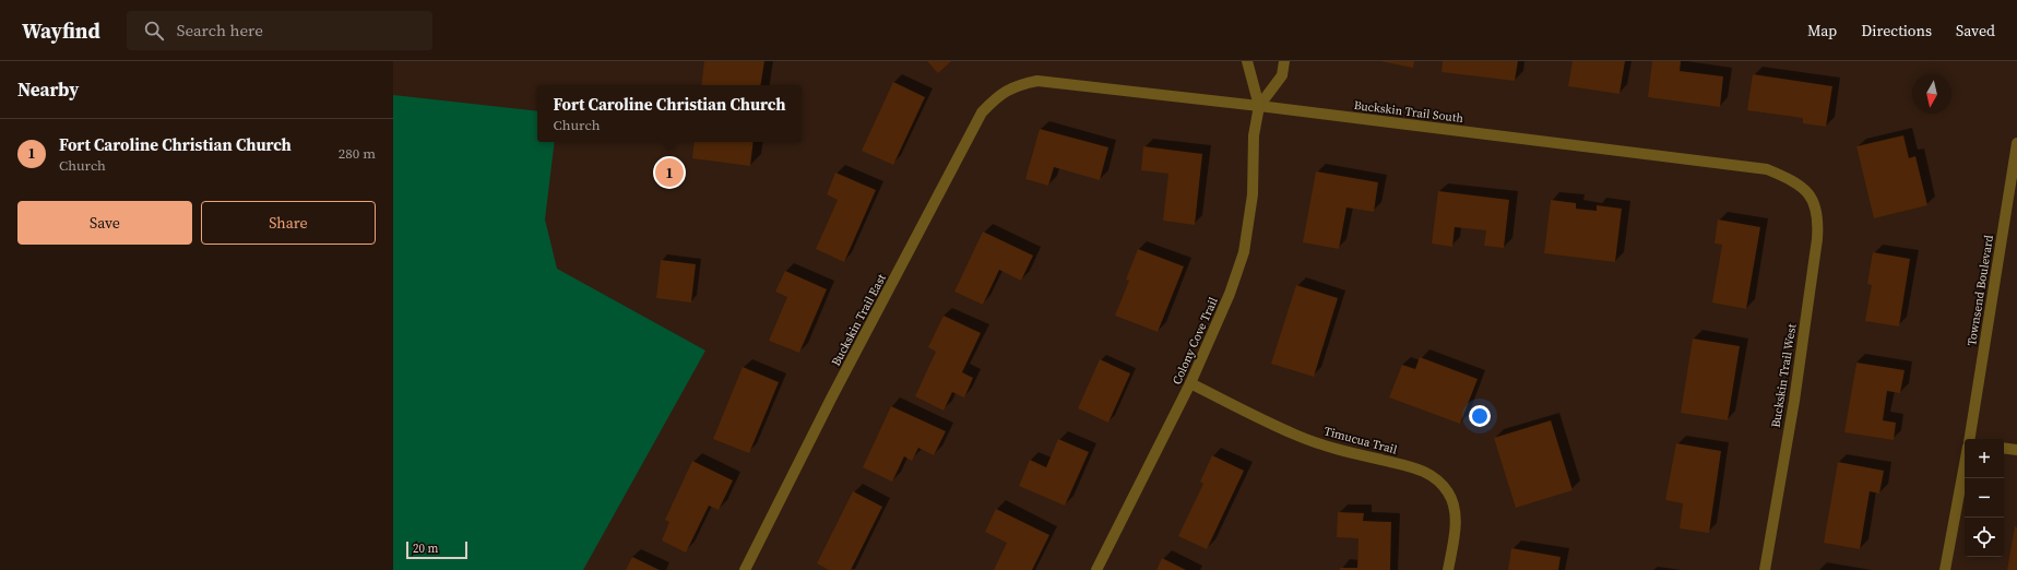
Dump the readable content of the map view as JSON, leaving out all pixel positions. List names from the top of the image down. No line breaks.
{"streets":{"street":["Buckskin Trail South","Townsend Boulevard","Buckskin Trail East","Colony Cove Trail","Buckskin Trail West","Timucua Trail"]},"crossings":[["Buckskin Trail South","Buckskin Trail East"],["Buckskin Trail South","Colony Cove Trail"],["Buckskin Trail South","Buckskin Trail West"],["Colony Cove Trail","Timucua Trail"]],"scale_bar":"20 m","north":"bottom","page":{"header":"Wayfind","search":"Search here","nav":["Map","Directions","Saved"],"heading":"Nearby","popup":["Fort Caroline Christian Church","Church"],"list":[{"mark":"1","name":"Fort Caroline Christian Church","note":"Church","value":"280 m"}],"pins":"1","buttons":["Save","Share"],"map_buttons":["+","−"],"scale":"20 m"}}
